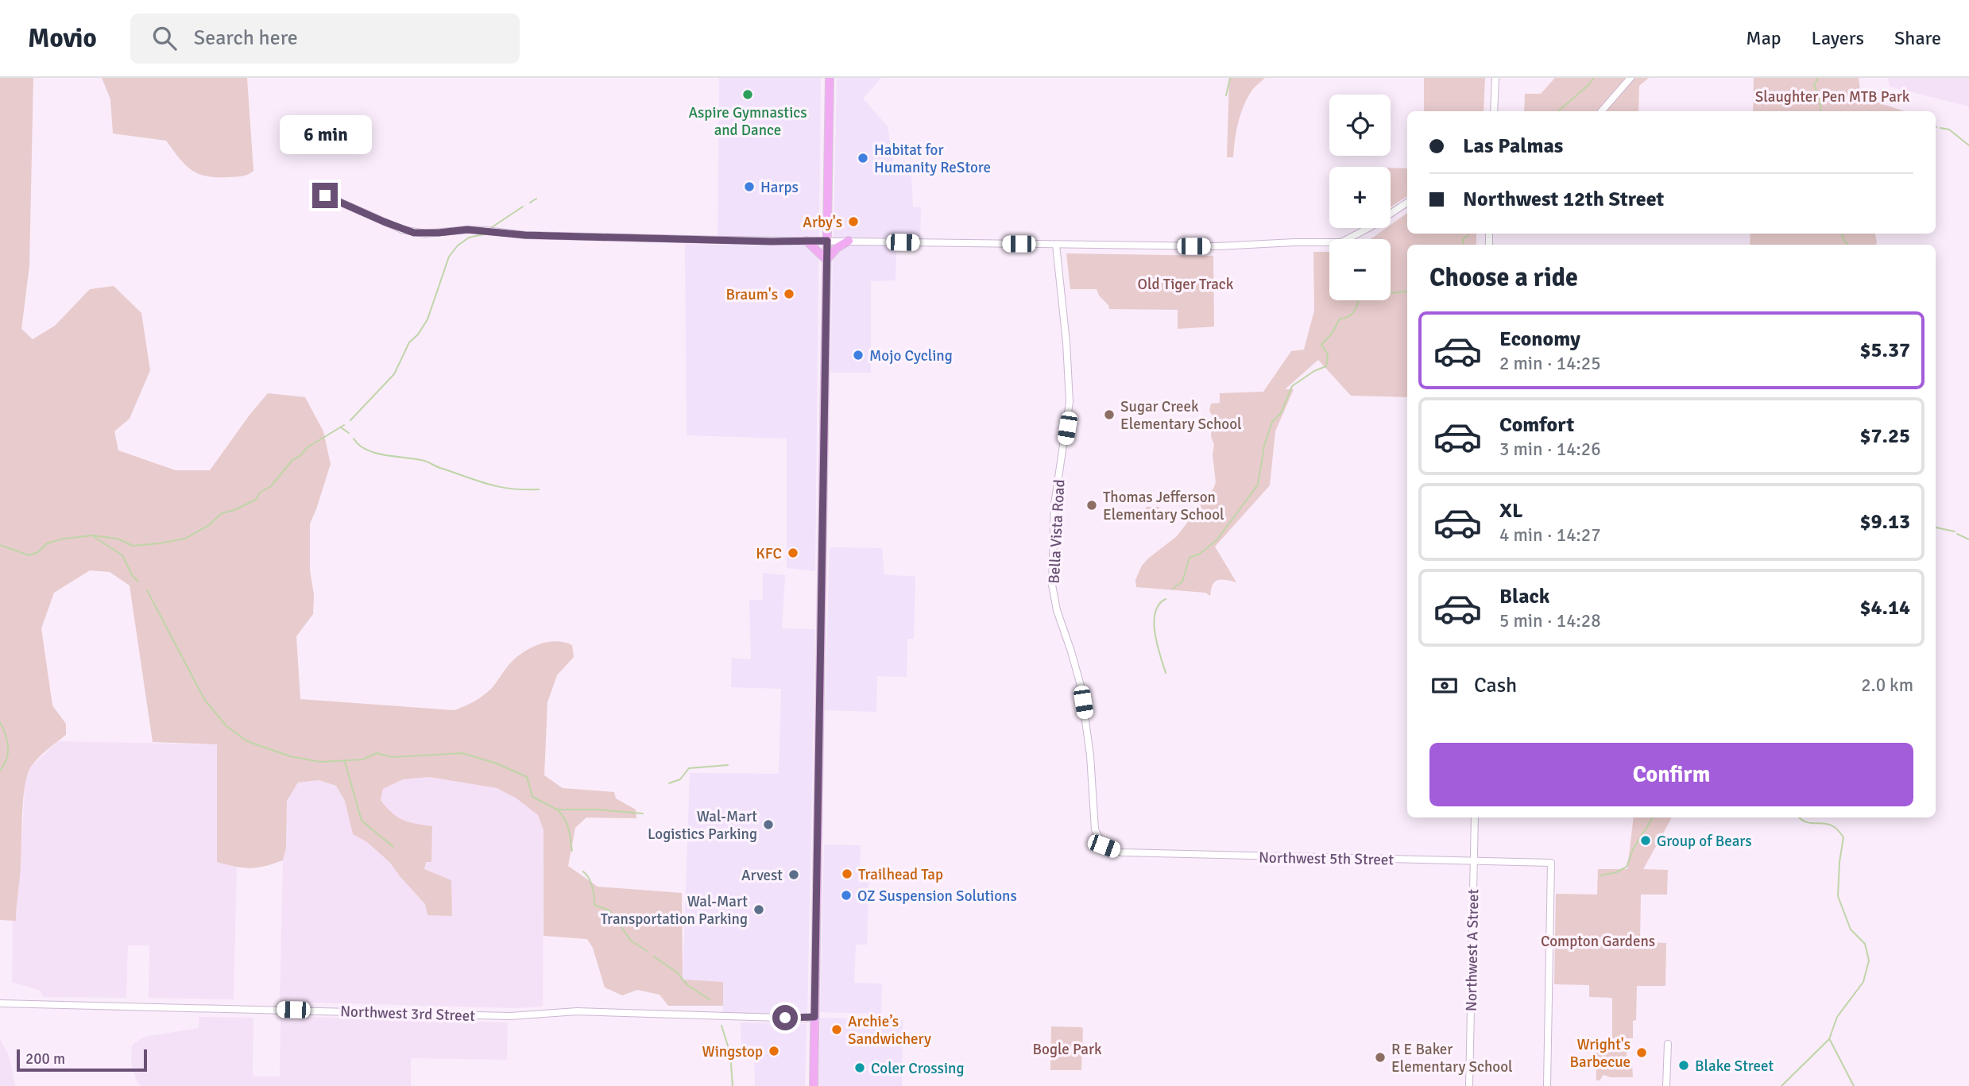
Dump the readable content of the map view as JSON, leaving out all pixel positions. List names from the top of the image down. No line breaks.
{"streets":{"street":["Bella Vista Road","Northwest 5th Street","Northwest A Street","Northwest 3rd Street"]},"crossings":[["Bella Vista Road","Northwest 5th Street"],["Northwest 5th Street","Northwest A Street"]],"parks":["Slaughter Pen MTB Park","Old Tiger Track","Compton Gardens","Bogle Park"],"places":["Aspire Gymnastics and Dance","Habitat for Humanity ReStore","Harps","Arby's","Braum's","Mojo Cycling","Sugar Creek Elementary School","Thomas Jefferson Elementary School","KFC","Wal-Mart Logistics Parking","Group of Bears","Trailhead Tap","Arvest","OZ Suspension Solutions","Wal-Mart Transportation Parking","Archie’s Sandwichery","Wingstop","Wright's Barbecue","R E Baker Elementary School","Blake Street","Coler Crossing"],"scale_bar":"200 m","page":{"header":"Movio","search":"Search here","nav":["Map","Layers","Share"],"map_buttons":["+","−"],"banner":["Las Palmas","Northwest 12th Street"],"bubble":"6 min","heading":"Choose a ride","list":[{"name":"Economy","note":"2 min · 14:25","value":"$5.37"},{"name":"Comfort","note":"3 min · 14:26","value":"$7.25"},{"name":"XL","note":"4 min · 14:27","value":"$9.13"},{"name":"Black","note":"5 min · 14:28","value":"$4.14"}],"pay":["Cash","2.0 km"],"buttons":"Confirm","scale":"200 m"}}
